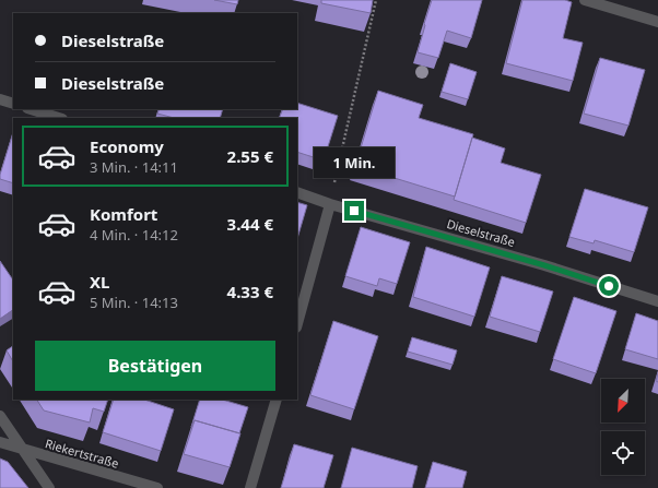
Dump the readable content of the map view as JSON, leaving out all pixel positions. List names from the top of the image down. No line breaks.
{"streets":{"street":["Dieselstraße","Riekertstraße"]},"north":"bottom left","page":{"banner":["Dieselstraße","Dieselstraße"],"list":[{"name":"Economy","note":"3 Min. · 14:11","value":"2.55 €"},{"name":"Komfort","note":"4 Min. · 14:12","value":"3.44 €"},{"name":"XL","note":"5 Min. · 14:13","value":"4.33 €"}],"bubble":"1 Min.","buttons":"Bestätigen"}}
